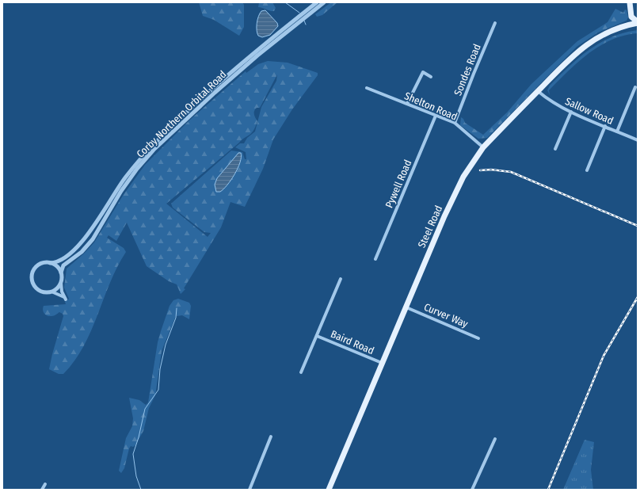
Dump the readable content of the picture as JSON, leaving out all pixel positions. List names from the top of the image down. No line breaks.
{"streets":{"main road":["Steel Road"],"street":["Sondes Road","Shelton Road","Sallow Road","Corby Northern Orbital Road","Pywell Road","Curver Way","Baird Road"]},"crossings":[["Sondes Road","Shelton Road"],["Shelton Road","Pywell Road"],["Shelton Road","Steel Road"],["Sallow Road","Steel Road"],["Steel Road","Curver Way"],["Steel Road","Baird Road"]]}
